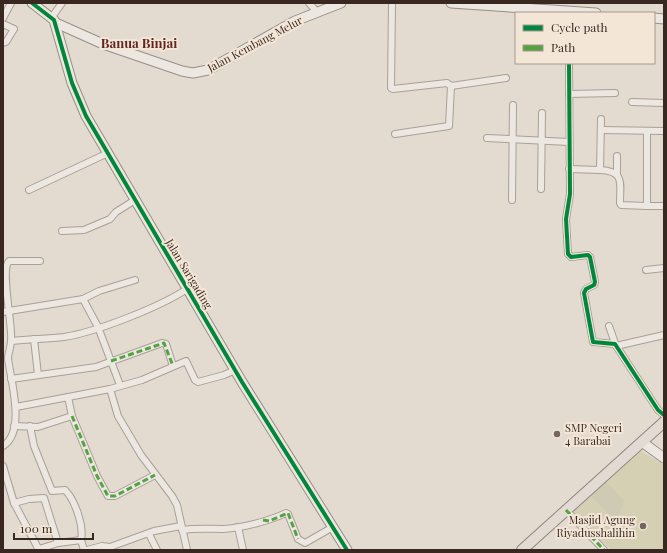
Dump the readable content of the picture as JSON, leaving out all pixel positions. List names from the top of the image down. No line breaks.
{"streets":{"street":["Jalan Kembang Melur","Jalan Sarigading"]},"crossings":[["Jalan Kembang Melur","Jalan Sarigading"]],"districts":["Banua Binjai"],"places":["SMP Negeri 4 Barabai","Masjid Agung Riyadusshalihin"],"legend":["Cycle path","Path"],"scale_bar":"100 m"}
